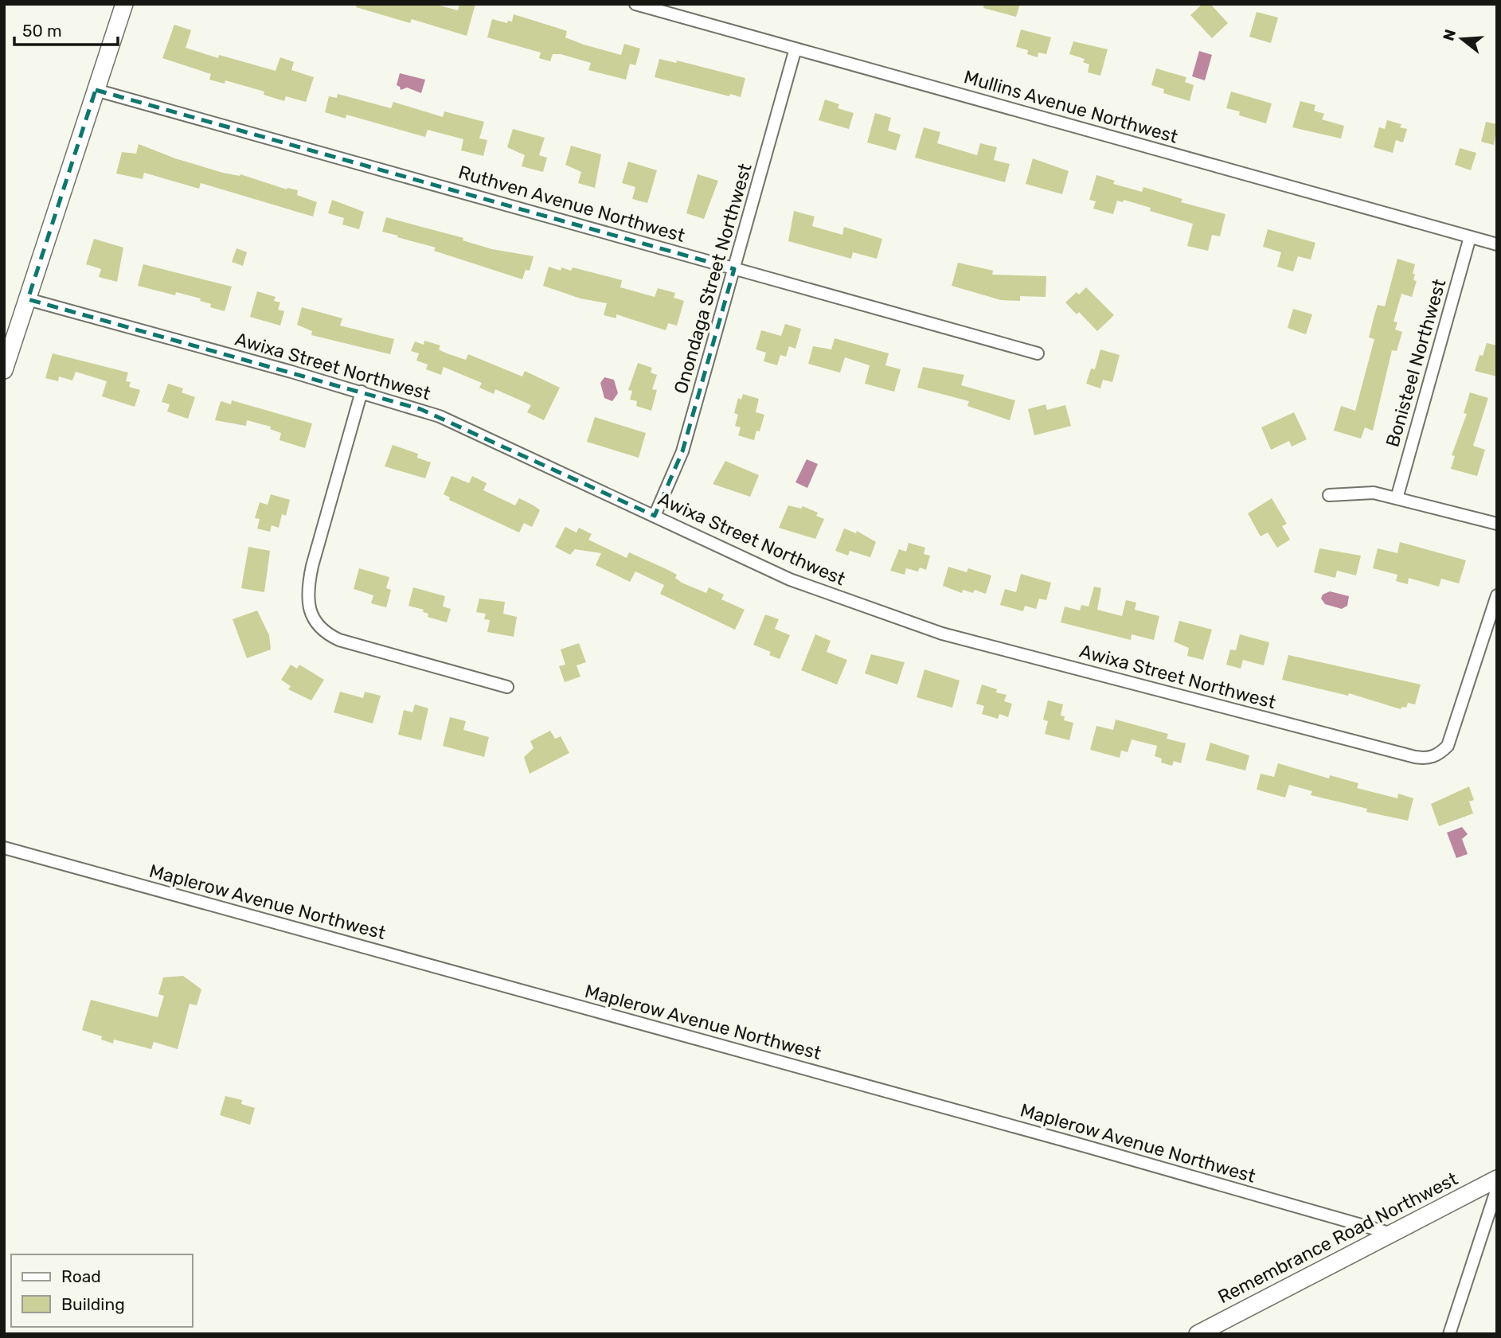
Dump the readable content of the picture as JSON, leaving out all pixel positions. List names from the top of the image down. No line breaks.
{"streets":{"street":["Mullins Avenue Northwest","Ruthven Avenue Northwest","Onondaga Street Northwest","Bonisteel Northwest","Awixa Street Northwest","Maplerow Avenue Northwest","Remembrance Road Northwest"]},"crossings":[["Mullins Avenue Northwest","Onondaga Street Northwest"],["Mullins Avenue Northwest","Bonisteel Northwest"],["Ruthven Avenue Northwest","Onondaga Street Northwest"],["Onondaga Street Northwest","Awixa Street Northwest"],["Maplerow Avenue Northwest","Remembrance Road Northwest"]],"legend":["Road","Building"],"scale_bar":"50 m","north":"left"}
